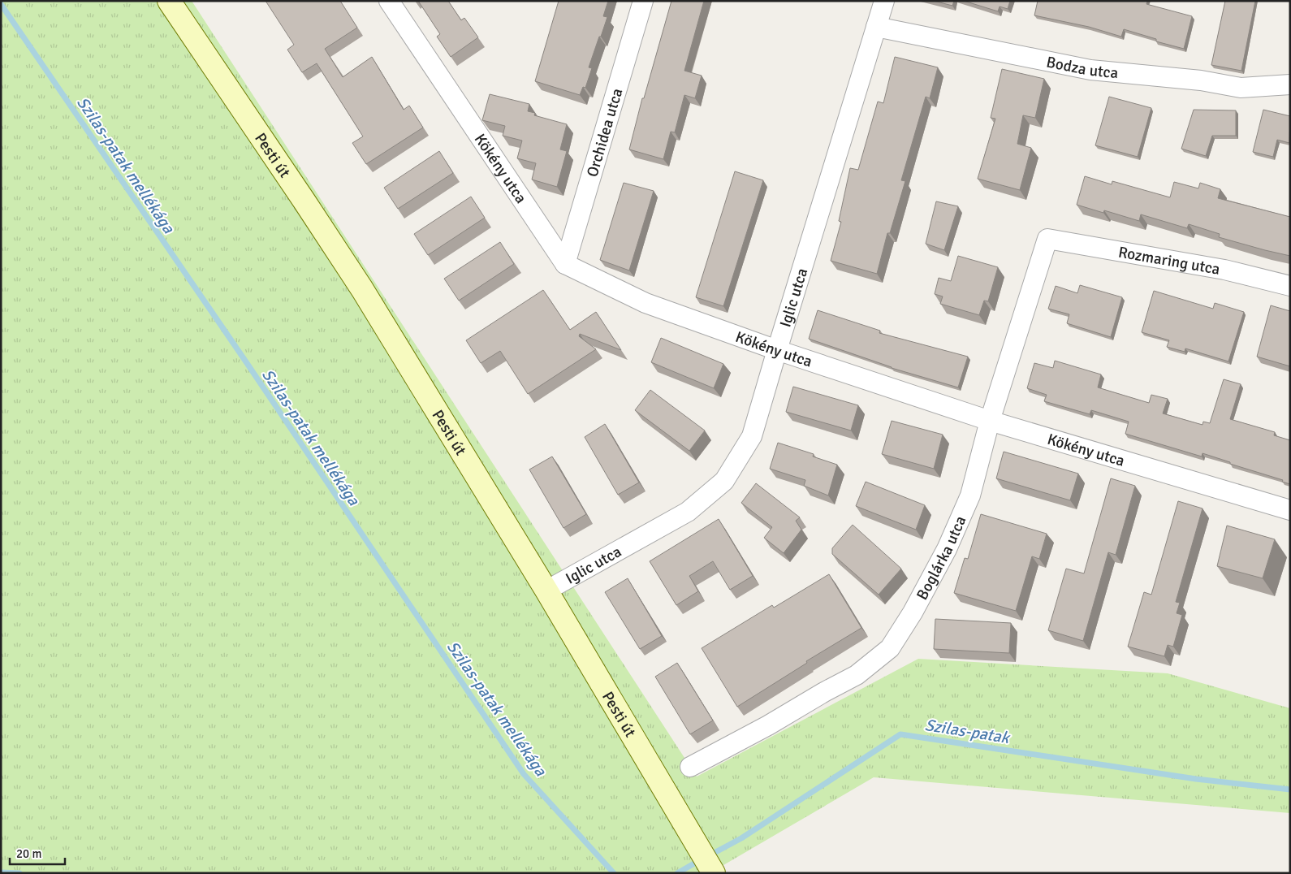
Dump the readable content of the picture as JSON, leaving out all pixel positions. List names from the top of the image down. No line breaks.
{"streets":{"main road":["Pesti út"],"street":["Bodza utca","Orchidea utca","Kökény utca","Rozmaring utca","Iglic utca","Boglárka utca"]},"crossings":[["Bodza utca","Iglic utca"],["Orchidea utca","Kökény utca"],["Pesti út","Iglic utca"],["Kökény utca","Iglic utca"],["Kökény utca","Boglárka utca"],["Rozmaring utca","Boglárka utca"]],"water":["Szilas-patak mellékága","Szilas-patak"],"scale_bar":"20 m"}
